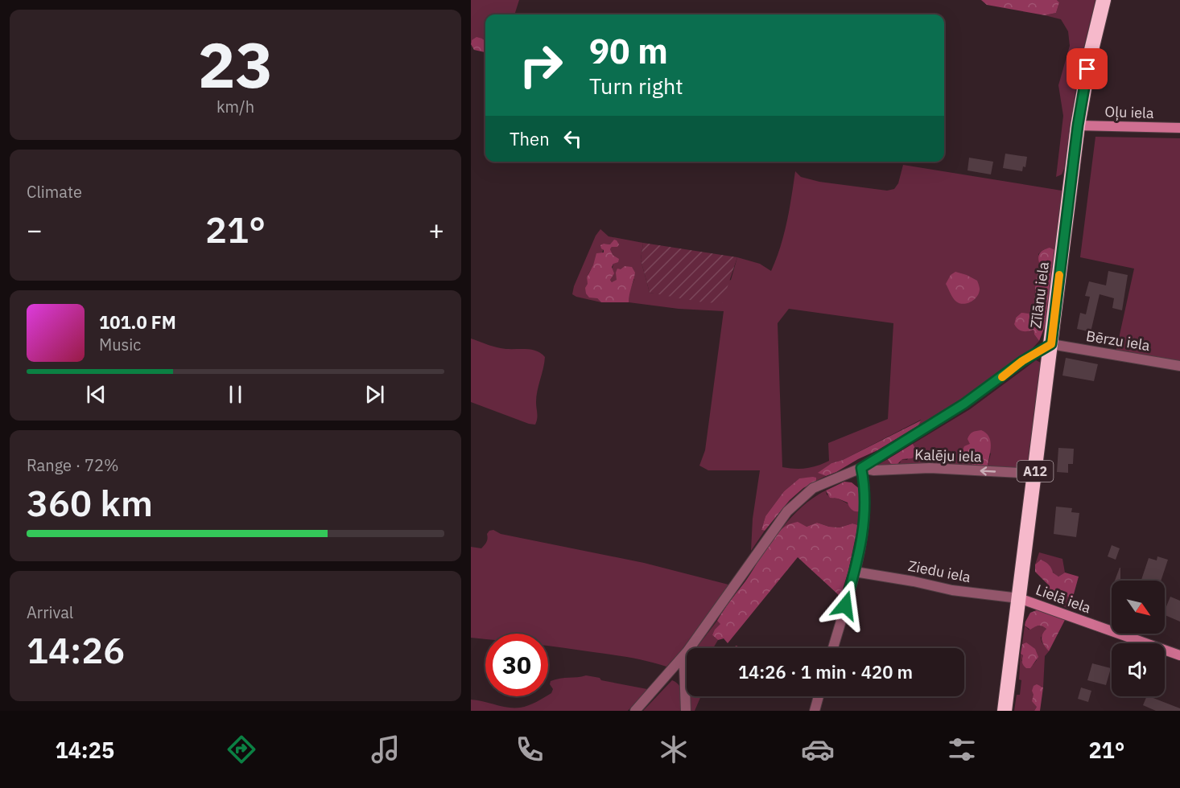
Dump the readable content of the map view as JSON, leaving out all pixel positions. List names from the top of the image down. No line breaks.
{"streets":{"highway":["Zīlānu iela","A12"],"street":["Oļu iela","Bērzu iela","Kalēju iela","Ziedu iela","Lielā iela"]},"crossings":[["Oļu iela","Zīlānu iela"],["Zīlānu iela","Bērzu iela"],["Zīlānu iela","Kalēju iela"],["Zīlānu iela","Ziedu iela"],["Zīlānu iela","Lielā iela"],["Ziedu iela","Lielā iela"]],"one_way":["Kalēju iela"],"north":"bottom right","page":{"tile":[["23","km/h"],"Climate",["Range · 72%","360 km"],["Arrival","14:26"]],"turn":["90 m","Turn right"],"then":"Then","heat":["−","21°","+"],"song":["101.0 FM","Music"],"limit":"30","trip":"14:26 · 1 min · 420 m","tabs":["14:25","21°"]}}
